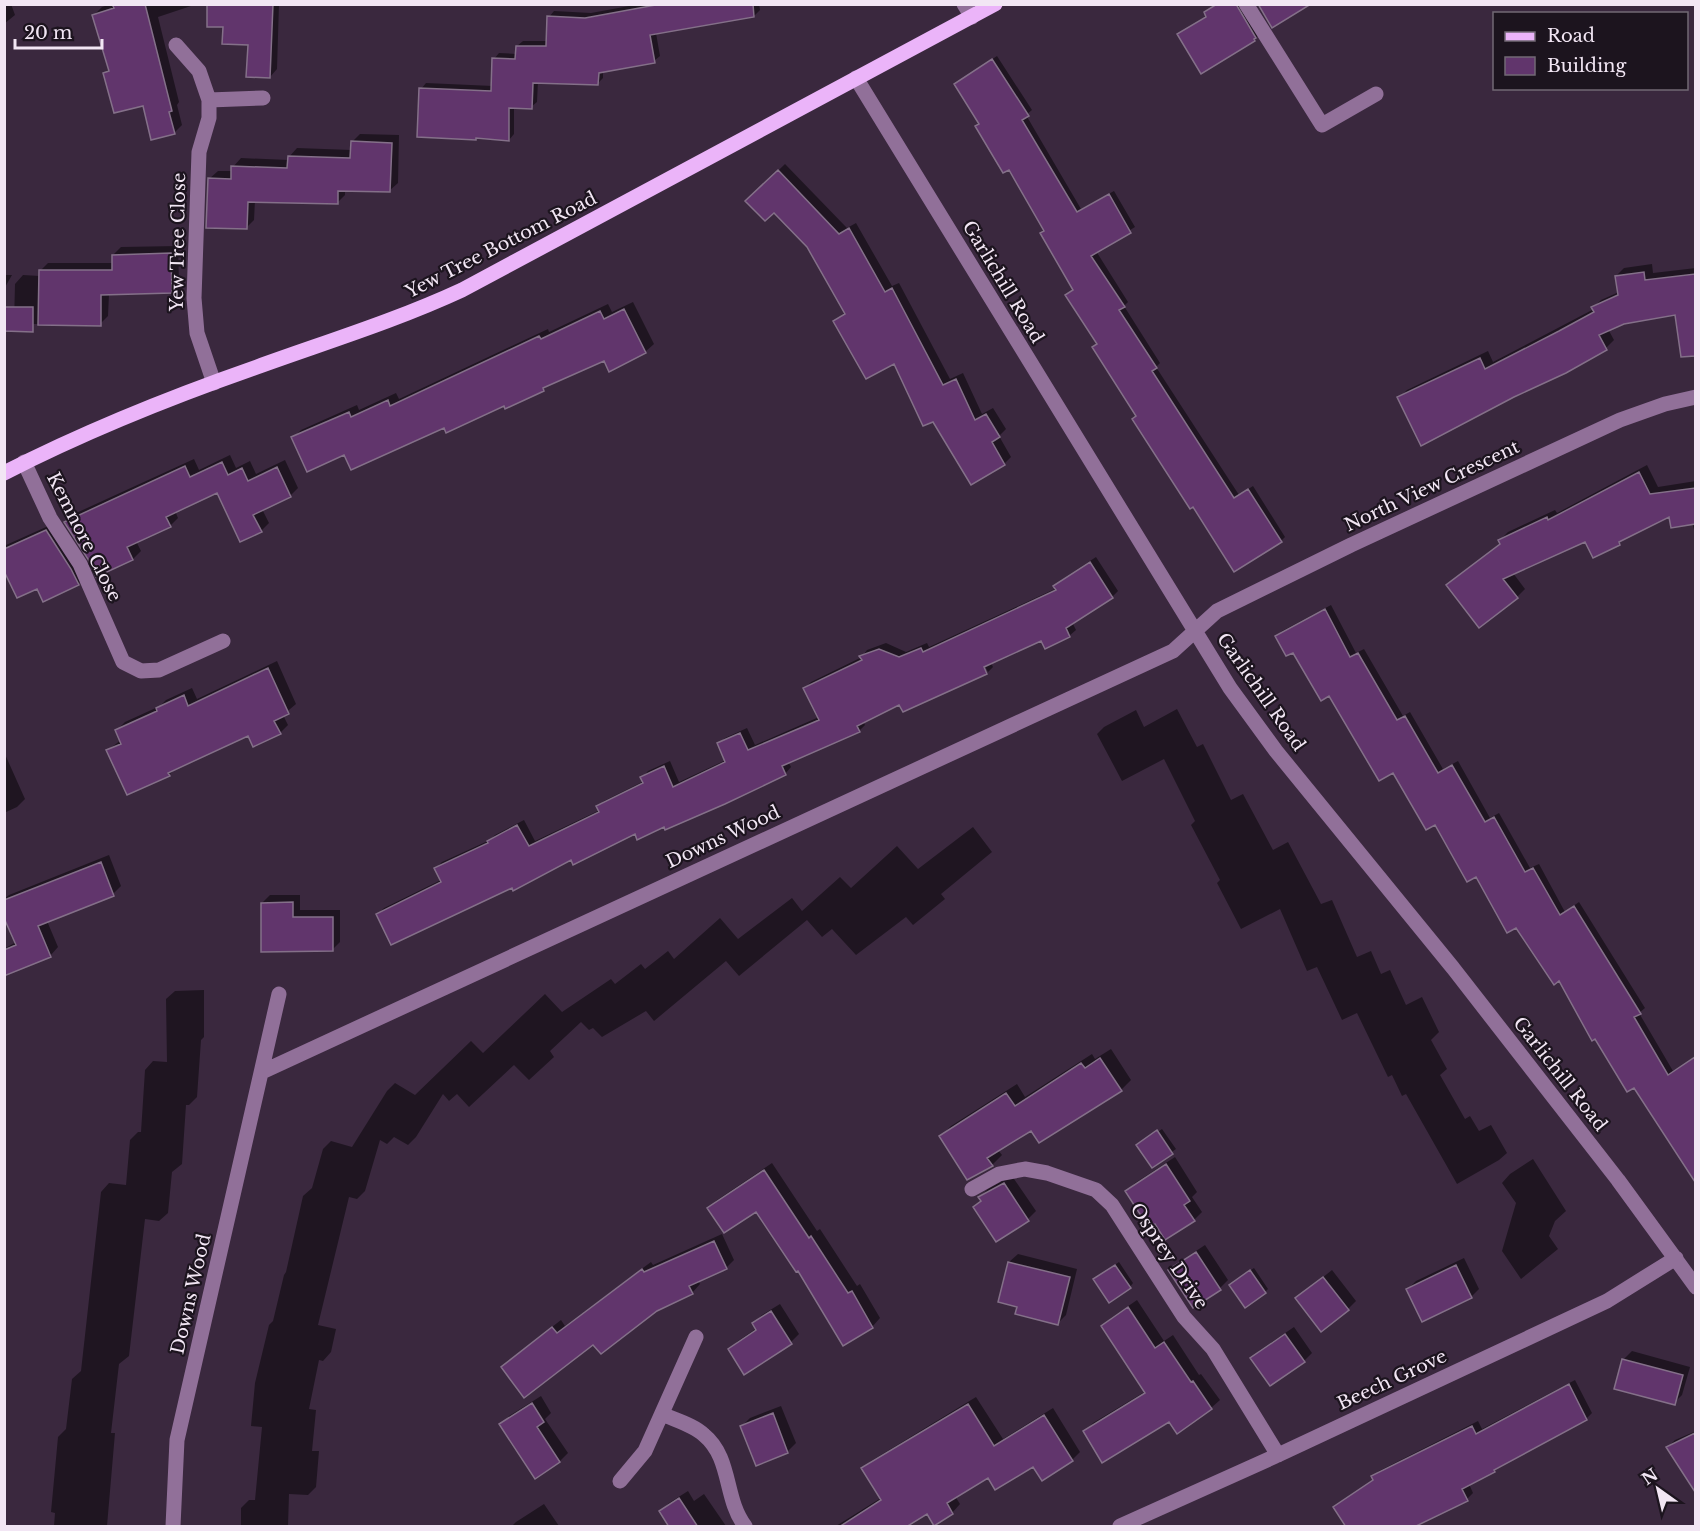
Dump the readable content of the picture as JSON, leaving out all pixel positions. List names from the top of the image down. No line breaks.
{"streets":{"main road":["Yew Tree Bottom Road"],"street":["Yew Tree Close","Garlichill Road","North View Crescent","Kemnore Close","Downs Wood","Osprey Drive","Beech Grove"]},"crossings":[["Yew Tree Close","Yew Tree Bottom Road"],["Yew Tree Bottom Road","Garlichill Road"],["Yew Tree Bottom Road","Kemnore Close"],["Garlichill Road","North View Crescent"],["Garlichill Road","Downs Wood"],["Garlichill Road","Beech Grove"],["North View Crescent","Downs Wood"],["Osprey Drive","Beech Grove"]],"legend":["Road","Building"],"scale_bar":"20 m","north":"top left"}
